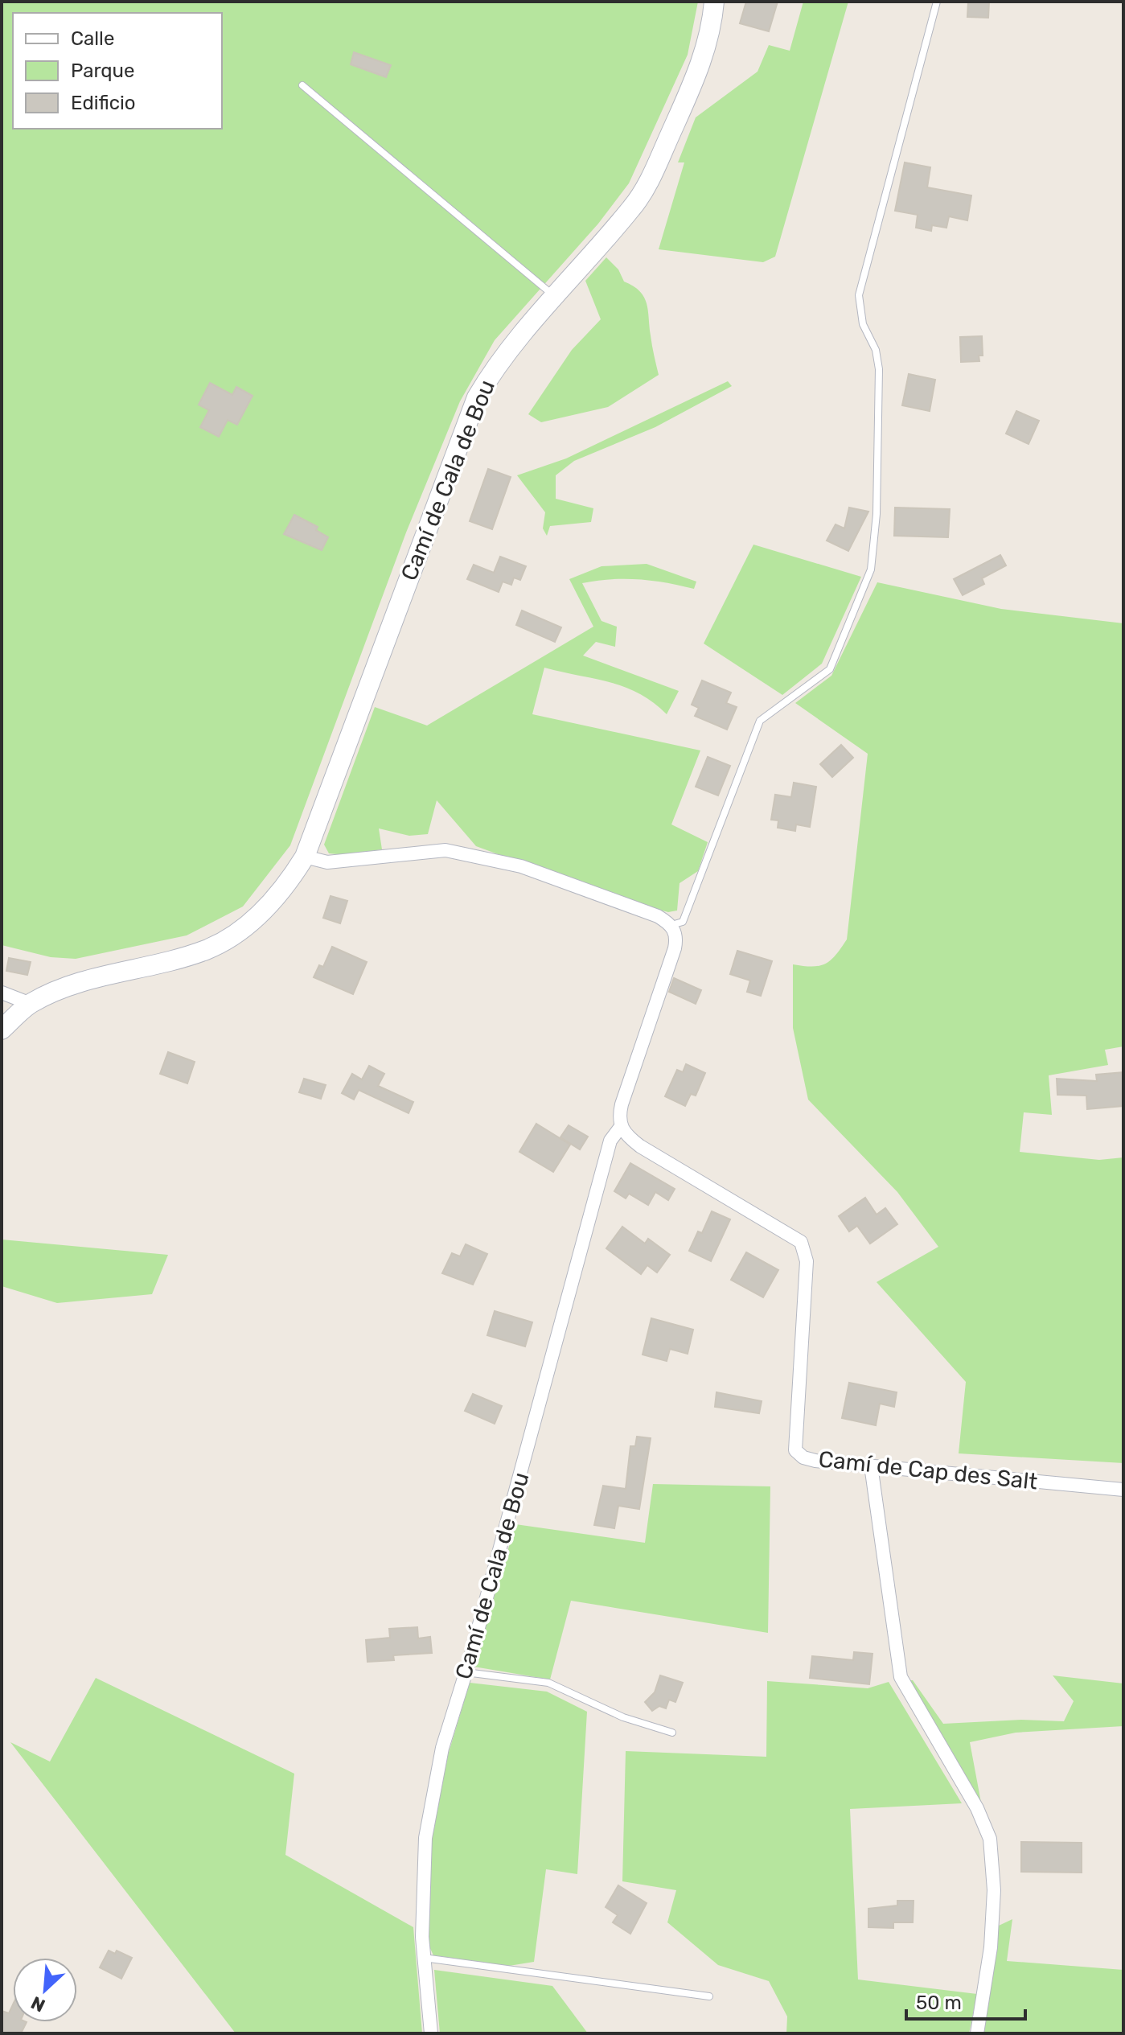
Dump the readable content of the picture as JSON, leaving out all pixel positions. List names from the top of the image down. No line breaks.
{"streets":{"street":["Camí de Cala de Bou","Camí de Cap des Salt"]},"crossings":[["Camí de Cala de Bou","Camí de Cap des Salt"]],"legend":["Calle","Parque","Edificio"],"scale_bar":"50 m","north":"bottom left"}
